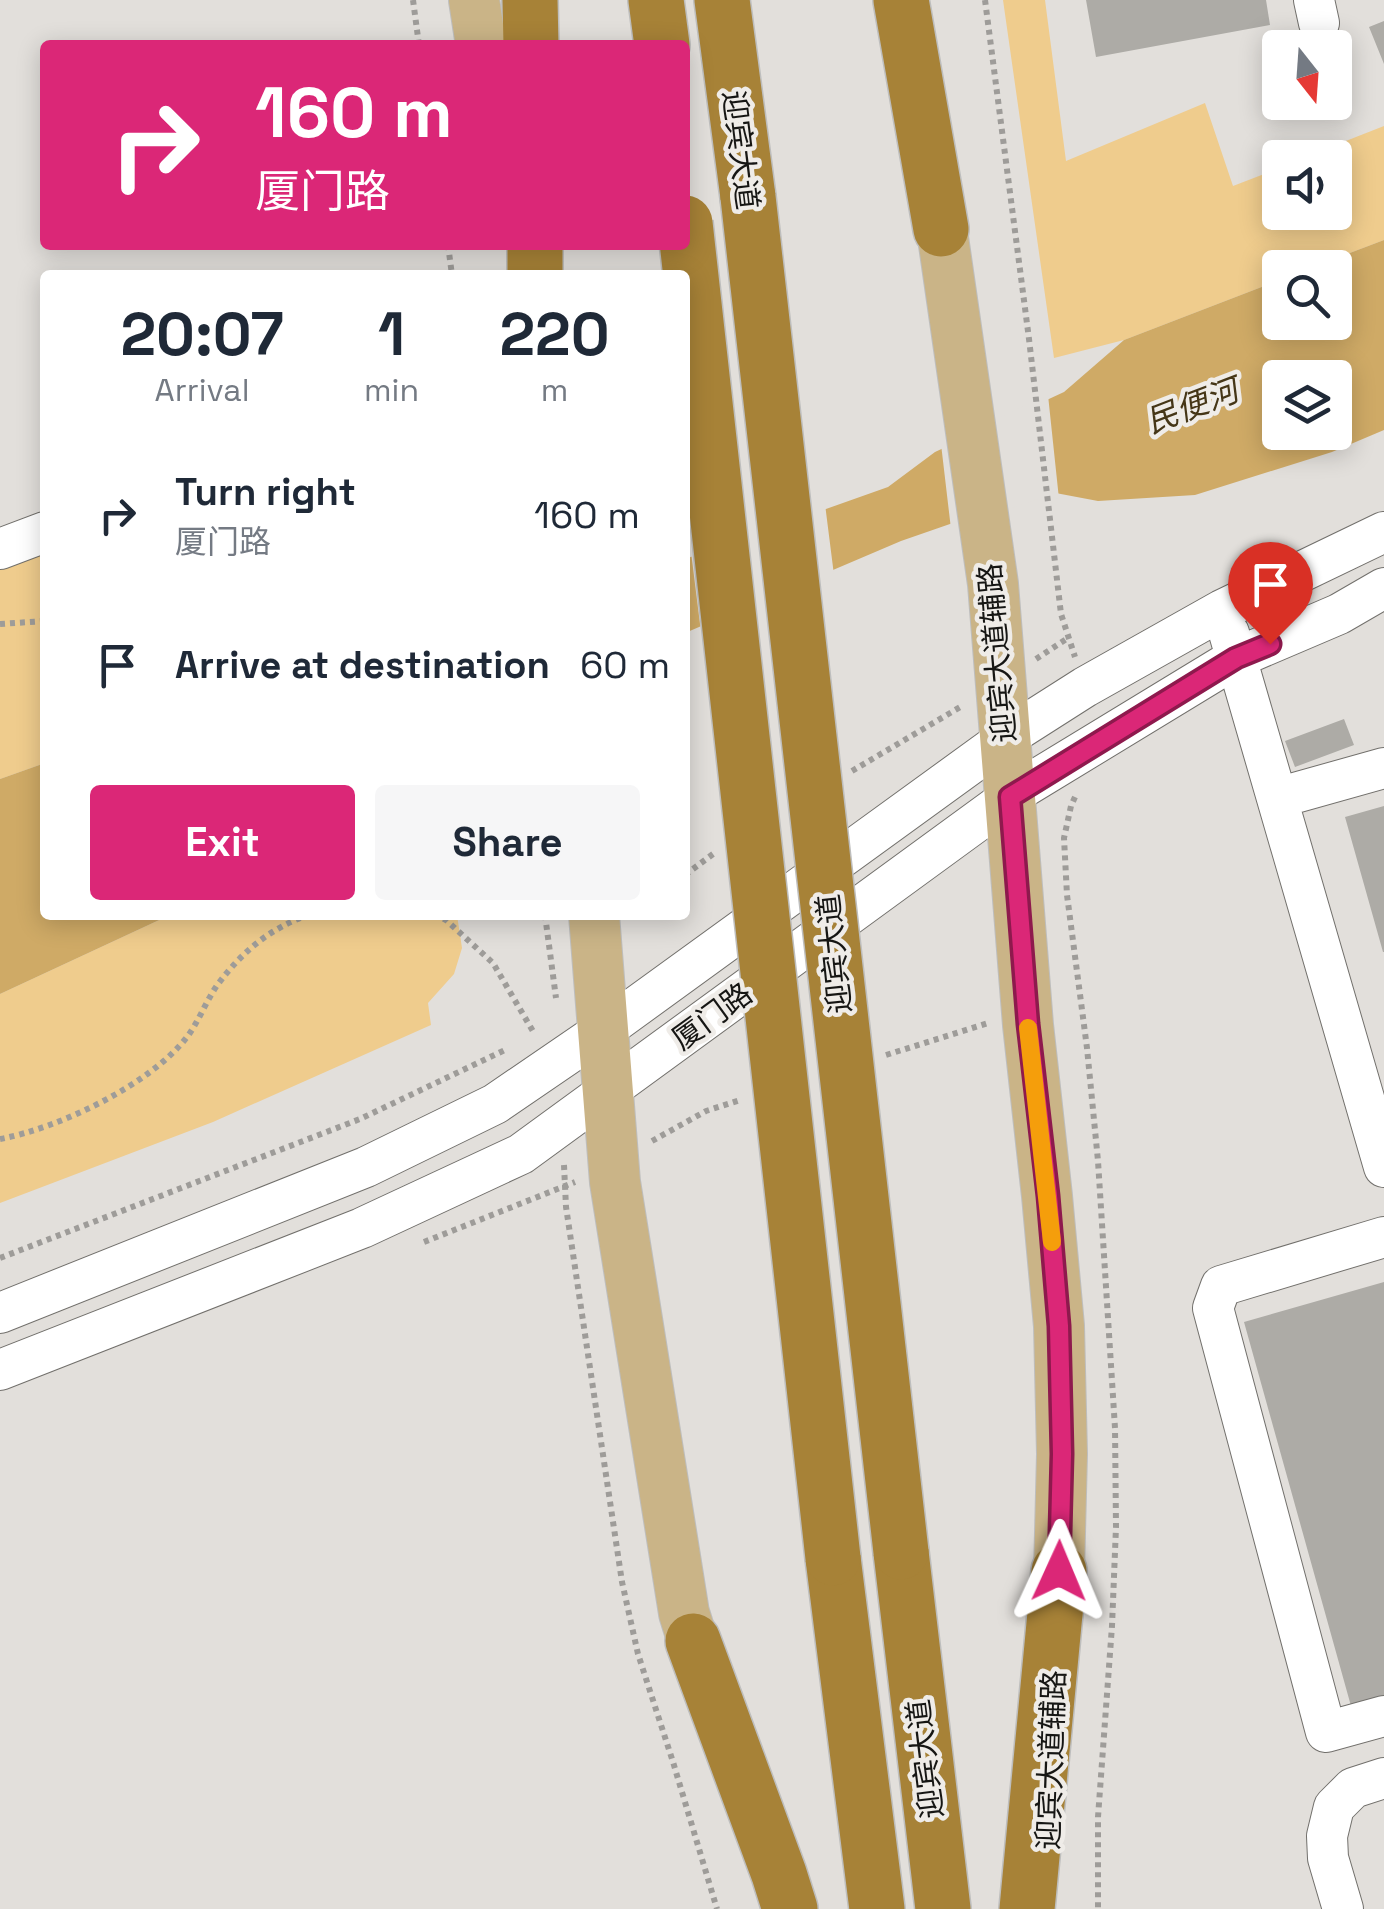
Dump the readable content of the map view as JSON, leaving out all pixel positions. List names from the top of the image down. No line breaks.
{"streets":{"highway":["迎宾大道"],"main road":["迎宾大道辅路"],"street":["厦门路"]},"crossings":[["迎宾大道辅路","厦门路"]],"water":["民便河"],"north":"bottom","page":{"turn":["160 m","厦门路"],"eta":["20:07","Arrival","1","min","220","m"],"list":[{"name":"Turn right","note":"厦门路","value":"160 m"},{"name":"Arrive at destination","value":"60 m"}],"buttons":["Exit","Share"]}}
